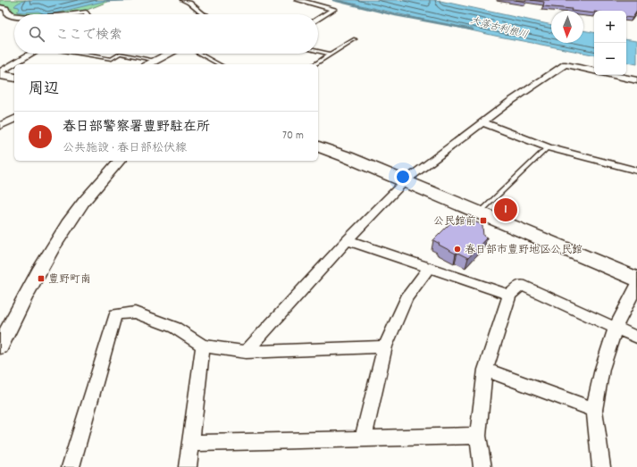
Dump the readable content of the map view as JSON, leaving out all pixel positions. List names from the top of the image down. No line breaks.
{"water":["大落古利根川"],"places":{"transit":["公民館前","豊野町南"],"other":["春日部市豊野地区公民館"]},"north":"bottom","page":{"map_buttons":["+","−"],"search":"ここで検索","heading":"周辺","list":[{"mark":"1","name":"春日部警察署豊野駐在所","note":"公共施設 · 春日部松伏線","value":"70 m"}],"pins":"1"}}
